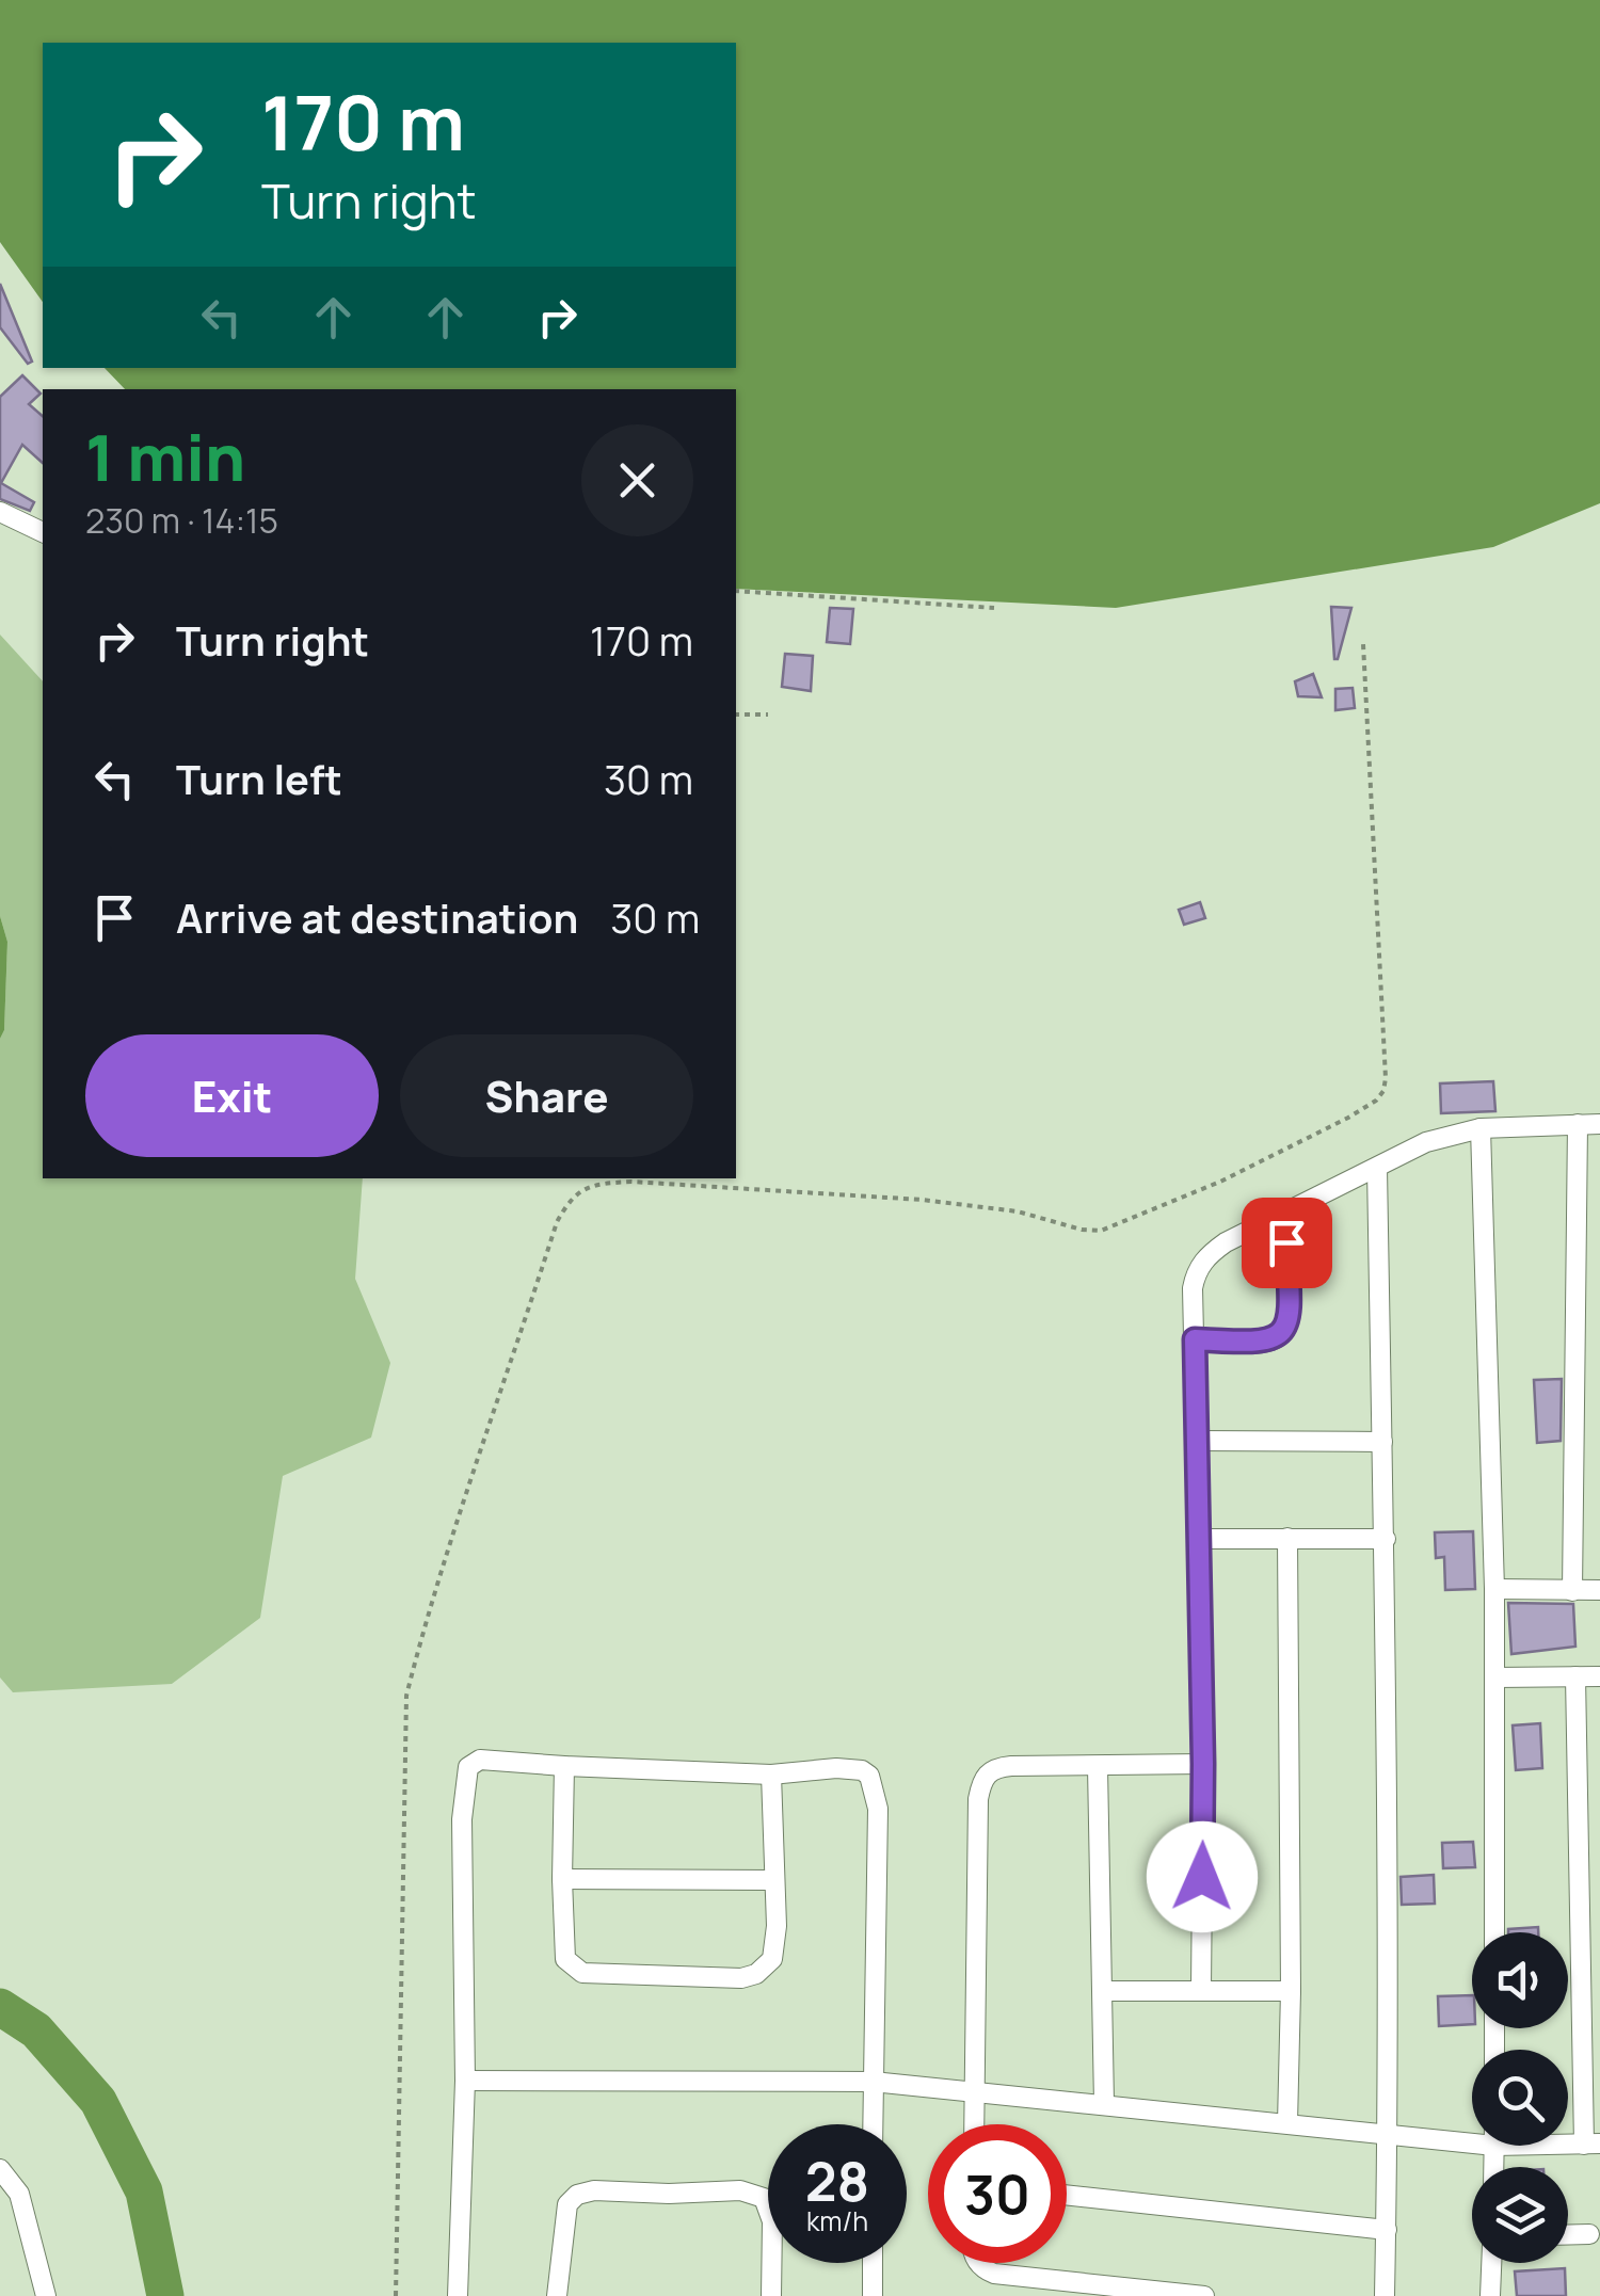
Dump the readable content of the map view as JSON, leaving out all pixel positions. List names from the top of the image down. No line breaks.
{"page":{"turn":["170 m","Turn right"],"heading":["1 min","230 m · 14:15"],"list":[{"name":"Turn right","value":"170 m"},{"name":"Turn left","value":"30 m"},{"name":"Arrive at destination","value":"30 m"}],"buttons":["Exit","Share"],"speed":"28 km/h","limit":"30"}}
